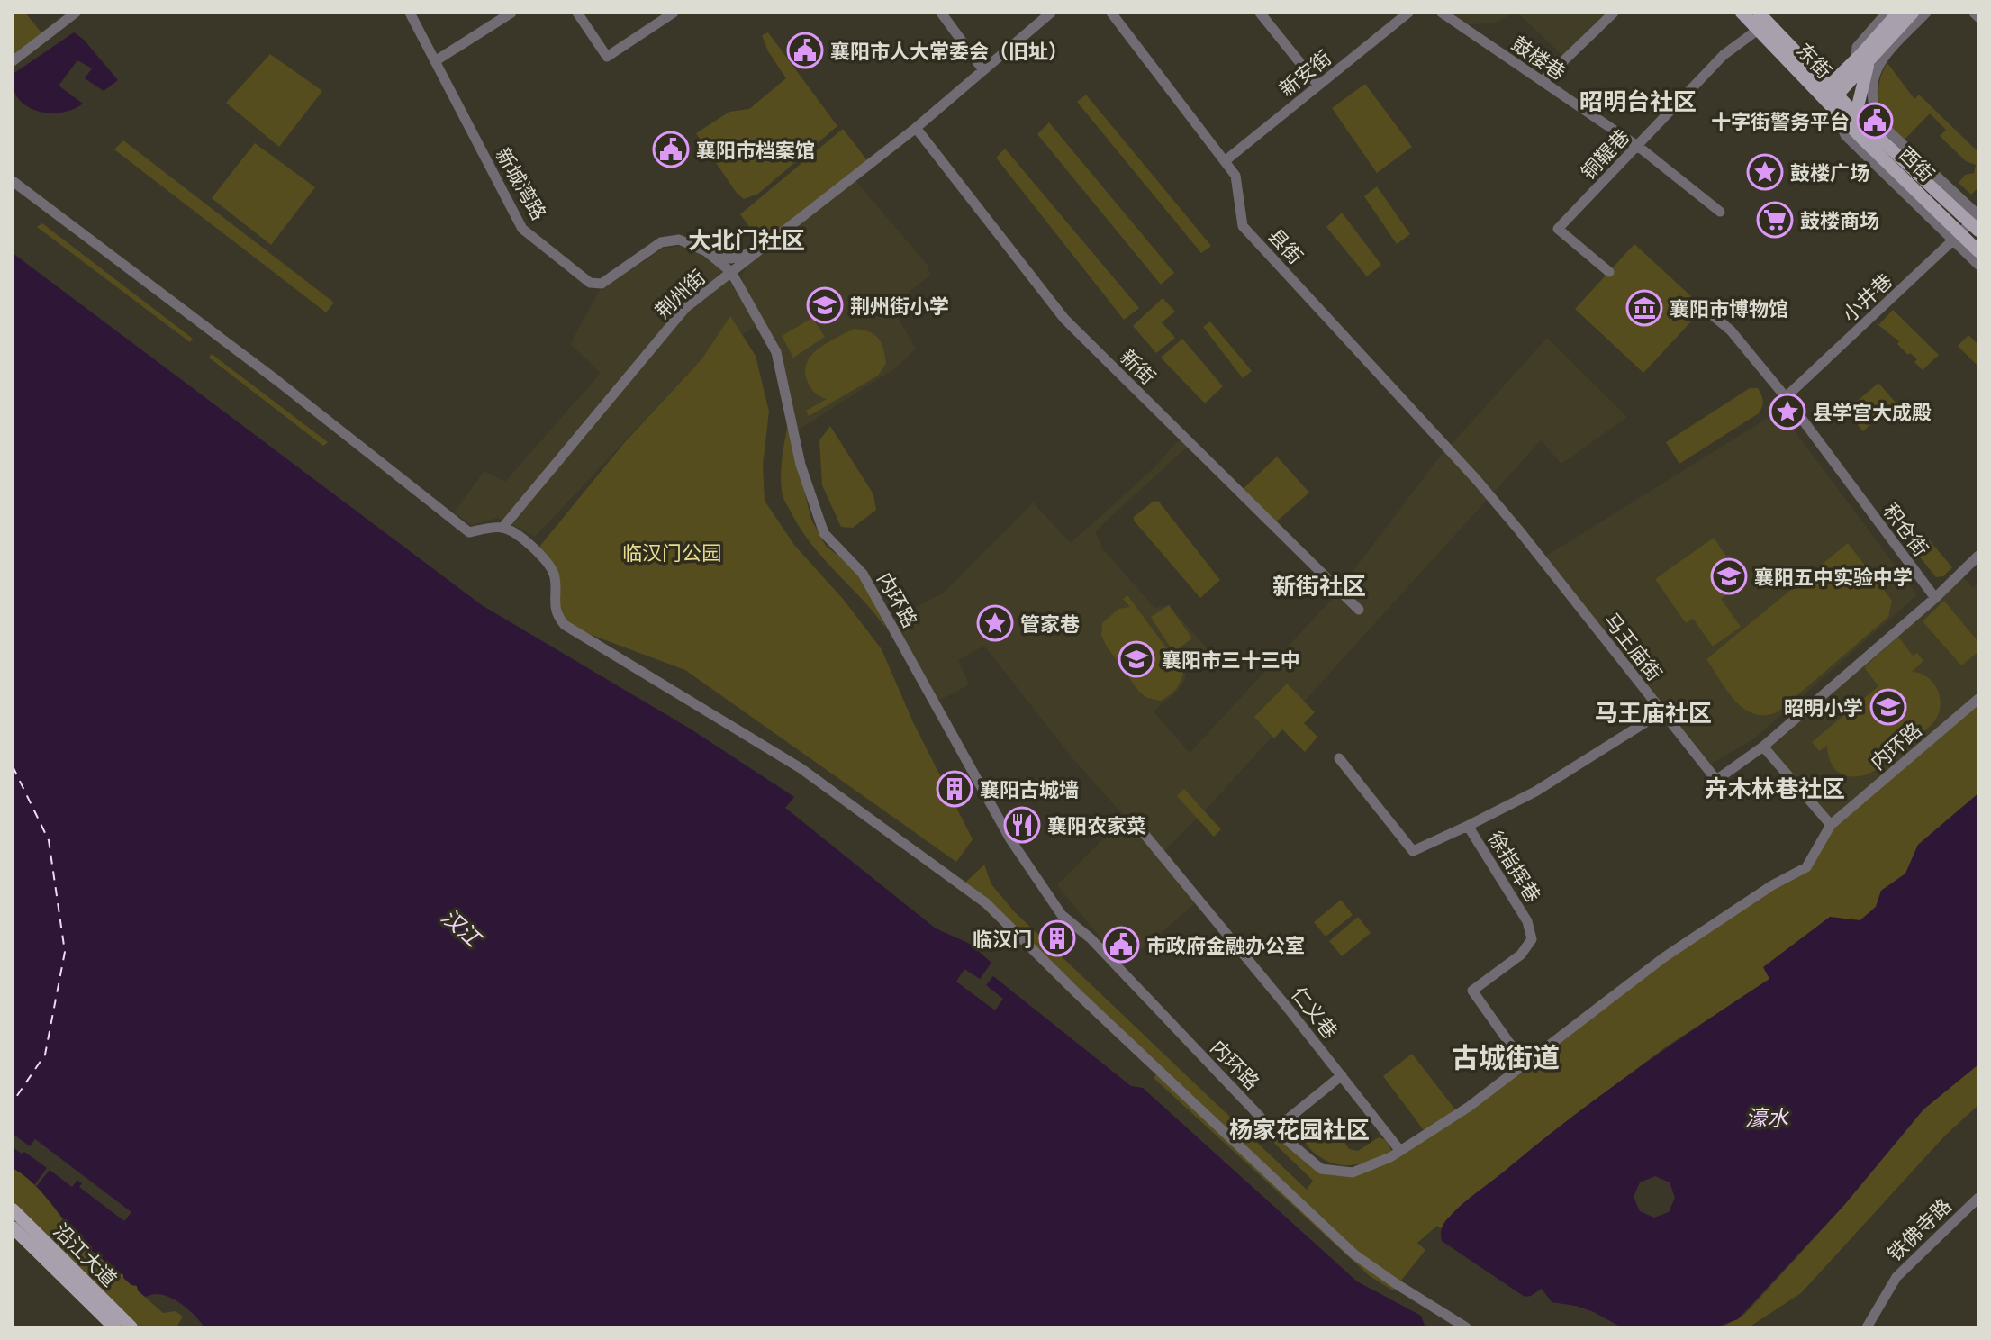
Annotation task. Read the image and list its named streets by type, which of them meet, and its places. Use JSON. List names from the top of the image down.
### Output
{
  "streets": {
    "main road": ["东街", "西街", "沿江大道"],
    "street": [
      "鼓楼巷",
      "新安街",
      "铜鞮巷",
      "新城湾路",
      "县街",
      "荆州街",
      "小井巷",
      "新街",
      "积仓街",
      "内环路",
      "马王庙街",
      "徐指挥巷",
      "仁义巷",
      "铁佛寺路"
    ]
  },
  "crossings": [
    ["鼓楼巷", "铜鞮巷"],
    ["东街", "铜鞮巷"],
    ["东街", "西街"],
    ["新安街", "县街"],
    ["西街", "小井巷"],
    ["新城湾路", "荆州街"],
    ["新城湾路", "内环路"],
    ["县街", "马王庙街"],
    ["荆州街", "新街"],
    ["荆州街", "内环路"],
    ["小井巷", "积仓街"],
    ["内环路", "徐指挥巷"],
    ["内环路", "仁义巷"],
    ["马王庙街", "徐指挥巷"]
  ],
  "districts": [
    "昭明台社区",
    "大北门社区",
    "新街社区",
    "马王庙社区",
    "卉木林巷社区",
    "古城街道",
    "杨家花园社区"
  ],
  "water": ["汉江", "濠水"],
  "parks": ["临汉门公园"],
  "places": {
    "public building": [
      "襄阳市人大常委会（旧址）",
      "十字街警务平台",
      "襄阳市档案馆",
      "市政府金融办公室"
    ],
    "place": ["鼓楼广场", "县学宫大成殿", "管家巷"],
    "supermarket": ["鼓楼商场"],
    "school or university": [
      "荆州街小学",
      "襄阳五中实验中学",
      "襄阳市三十三中",
      "昭明小学"
    ],
    "museum": ["襄阳市博物馆"],
    "building": ["襄阳古城墙", "临汉门"],
    "restaurant": ["襄阳农家菜"]
  }
}
